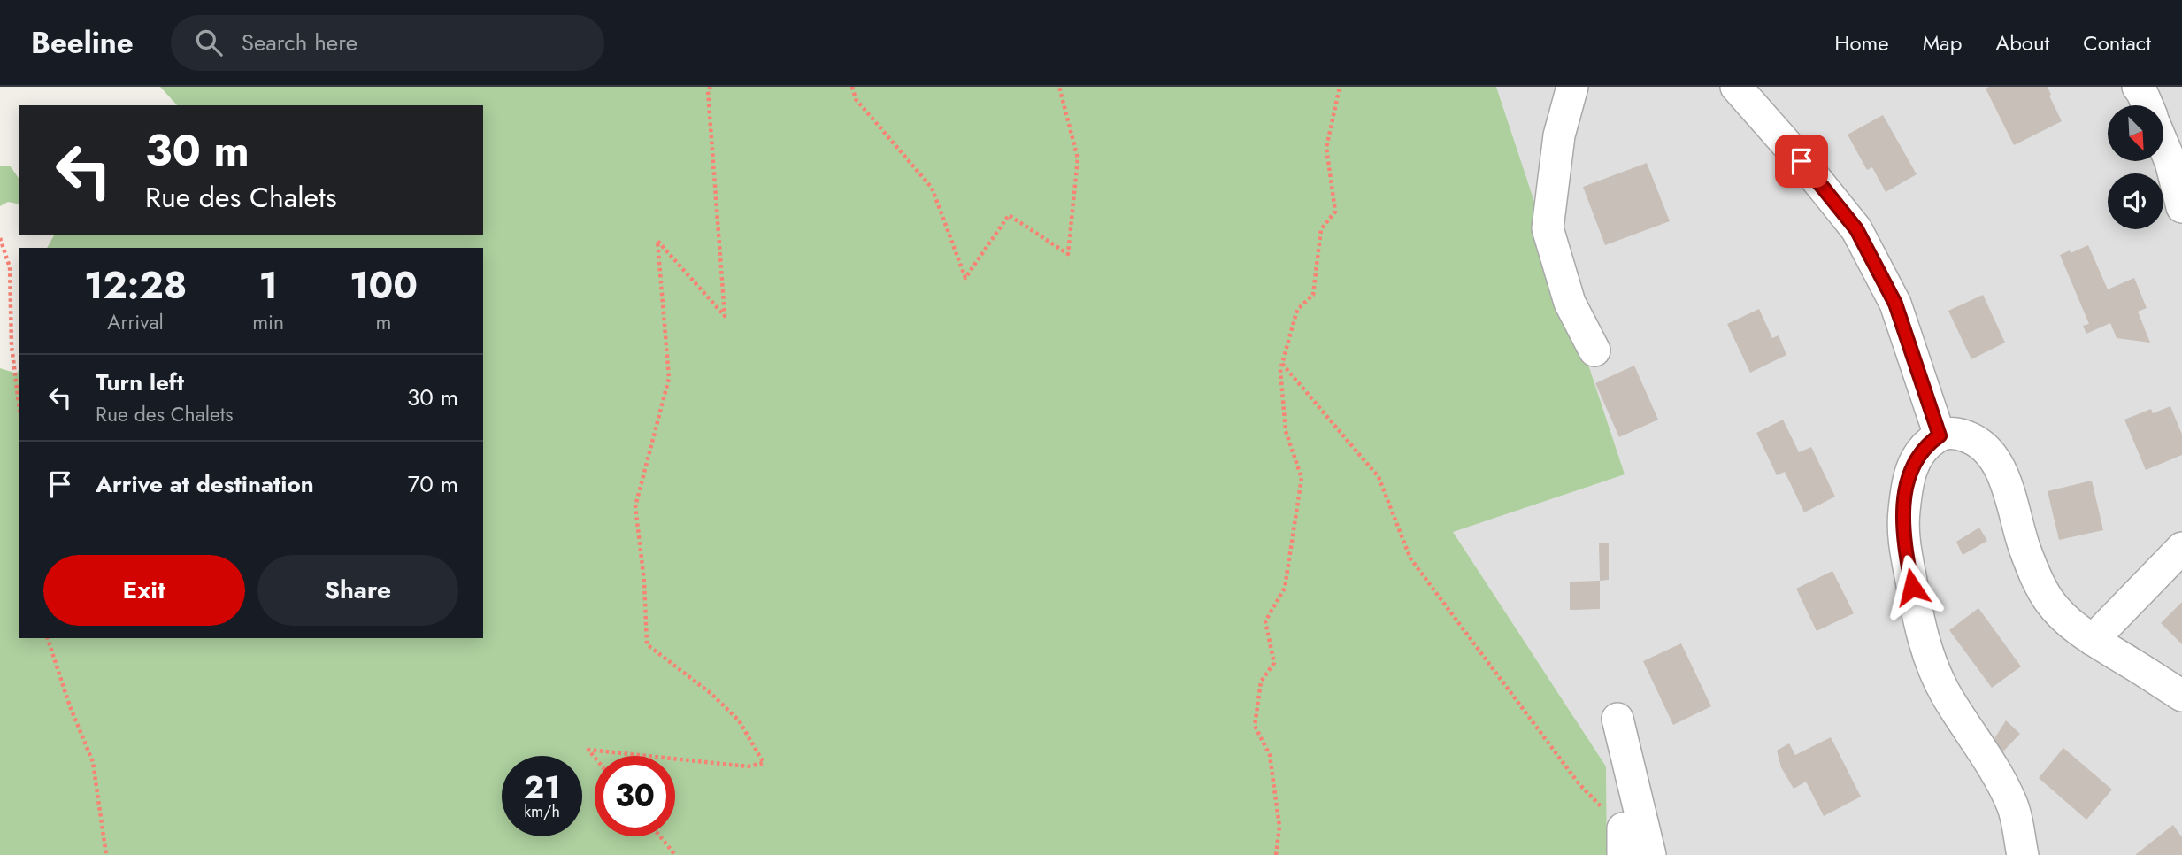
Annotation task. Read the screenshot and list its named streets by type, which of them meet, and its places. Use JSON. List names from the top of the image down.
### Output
{
  "north": "bottom right",
  "page": {
    "header": "Beeline",
    "search": "Search here",
    "nav": [
      "Home",
      "Map",
      "About",
      "Contact"
    ],
    "turn": ["30 m", "Rue des Chalets"],
    "eta": [
      "12:28",
      "Arrival",
      "1",
      "min",
      "100",
      "m"
    ],
    "list": [
      {
        "name": "Turn left",
        "note": "Rue des Chalets",
        "value": "30 m"
      },
      {
        "name": "Arrive at destination",
        "value": "70 m"
      }
    ],
    "buttons": ["Exit", "Share"],
    "speed": "21 km/h",
    "limit": "30"
  }
}
